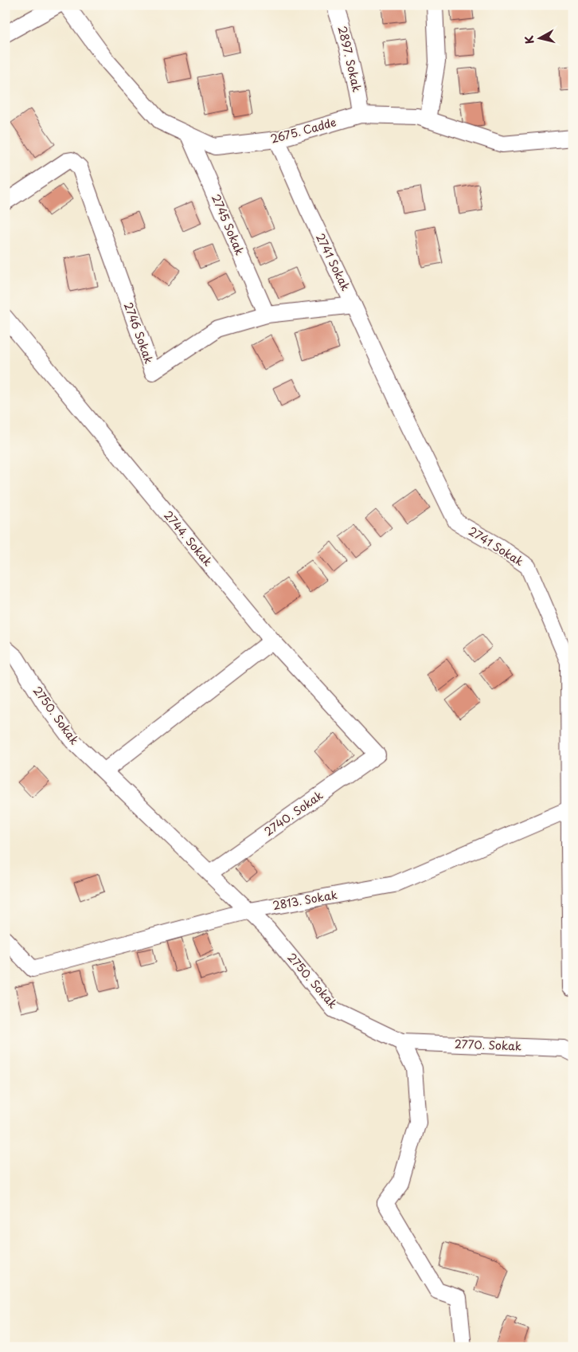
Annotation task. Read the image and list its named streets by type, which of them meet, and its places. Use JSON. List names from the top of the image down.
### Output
{
  "streets": {
    "street": [
      "2897. Sokak",
      "2675. Cadde",
      "2745 Sokak",
      "2741 Sokak",
      "2746 Sokak",
      "2744. Sokak",
      "2750. Sokak",
      "2740. Sokak",
      "2813. Sokak",
      "2770. Sokak"
    ]
  },
  "crossings": [
    ["2897. Sokak", "2675. Cadde"],
    ["2675. Cadde", "2745 Sokak"],
    ["2675. Cadde", "2741 Sokak"],
    ["2745 Sokak", "2746 Sokak"],
    ["2741 Sokak", "2746 Sokak"],
    ["2741 Sokak", "2813. Sokak"],
    ["2744. Sokak", "2740. Sokak"],
    ["2750. Sokak", "2740. Sokak"],
    ["2750. Sokak", "2813. Sokak"],
    ["2750. Sokak", "2770. Sokak"]
  ],
  "north": "left"
}
